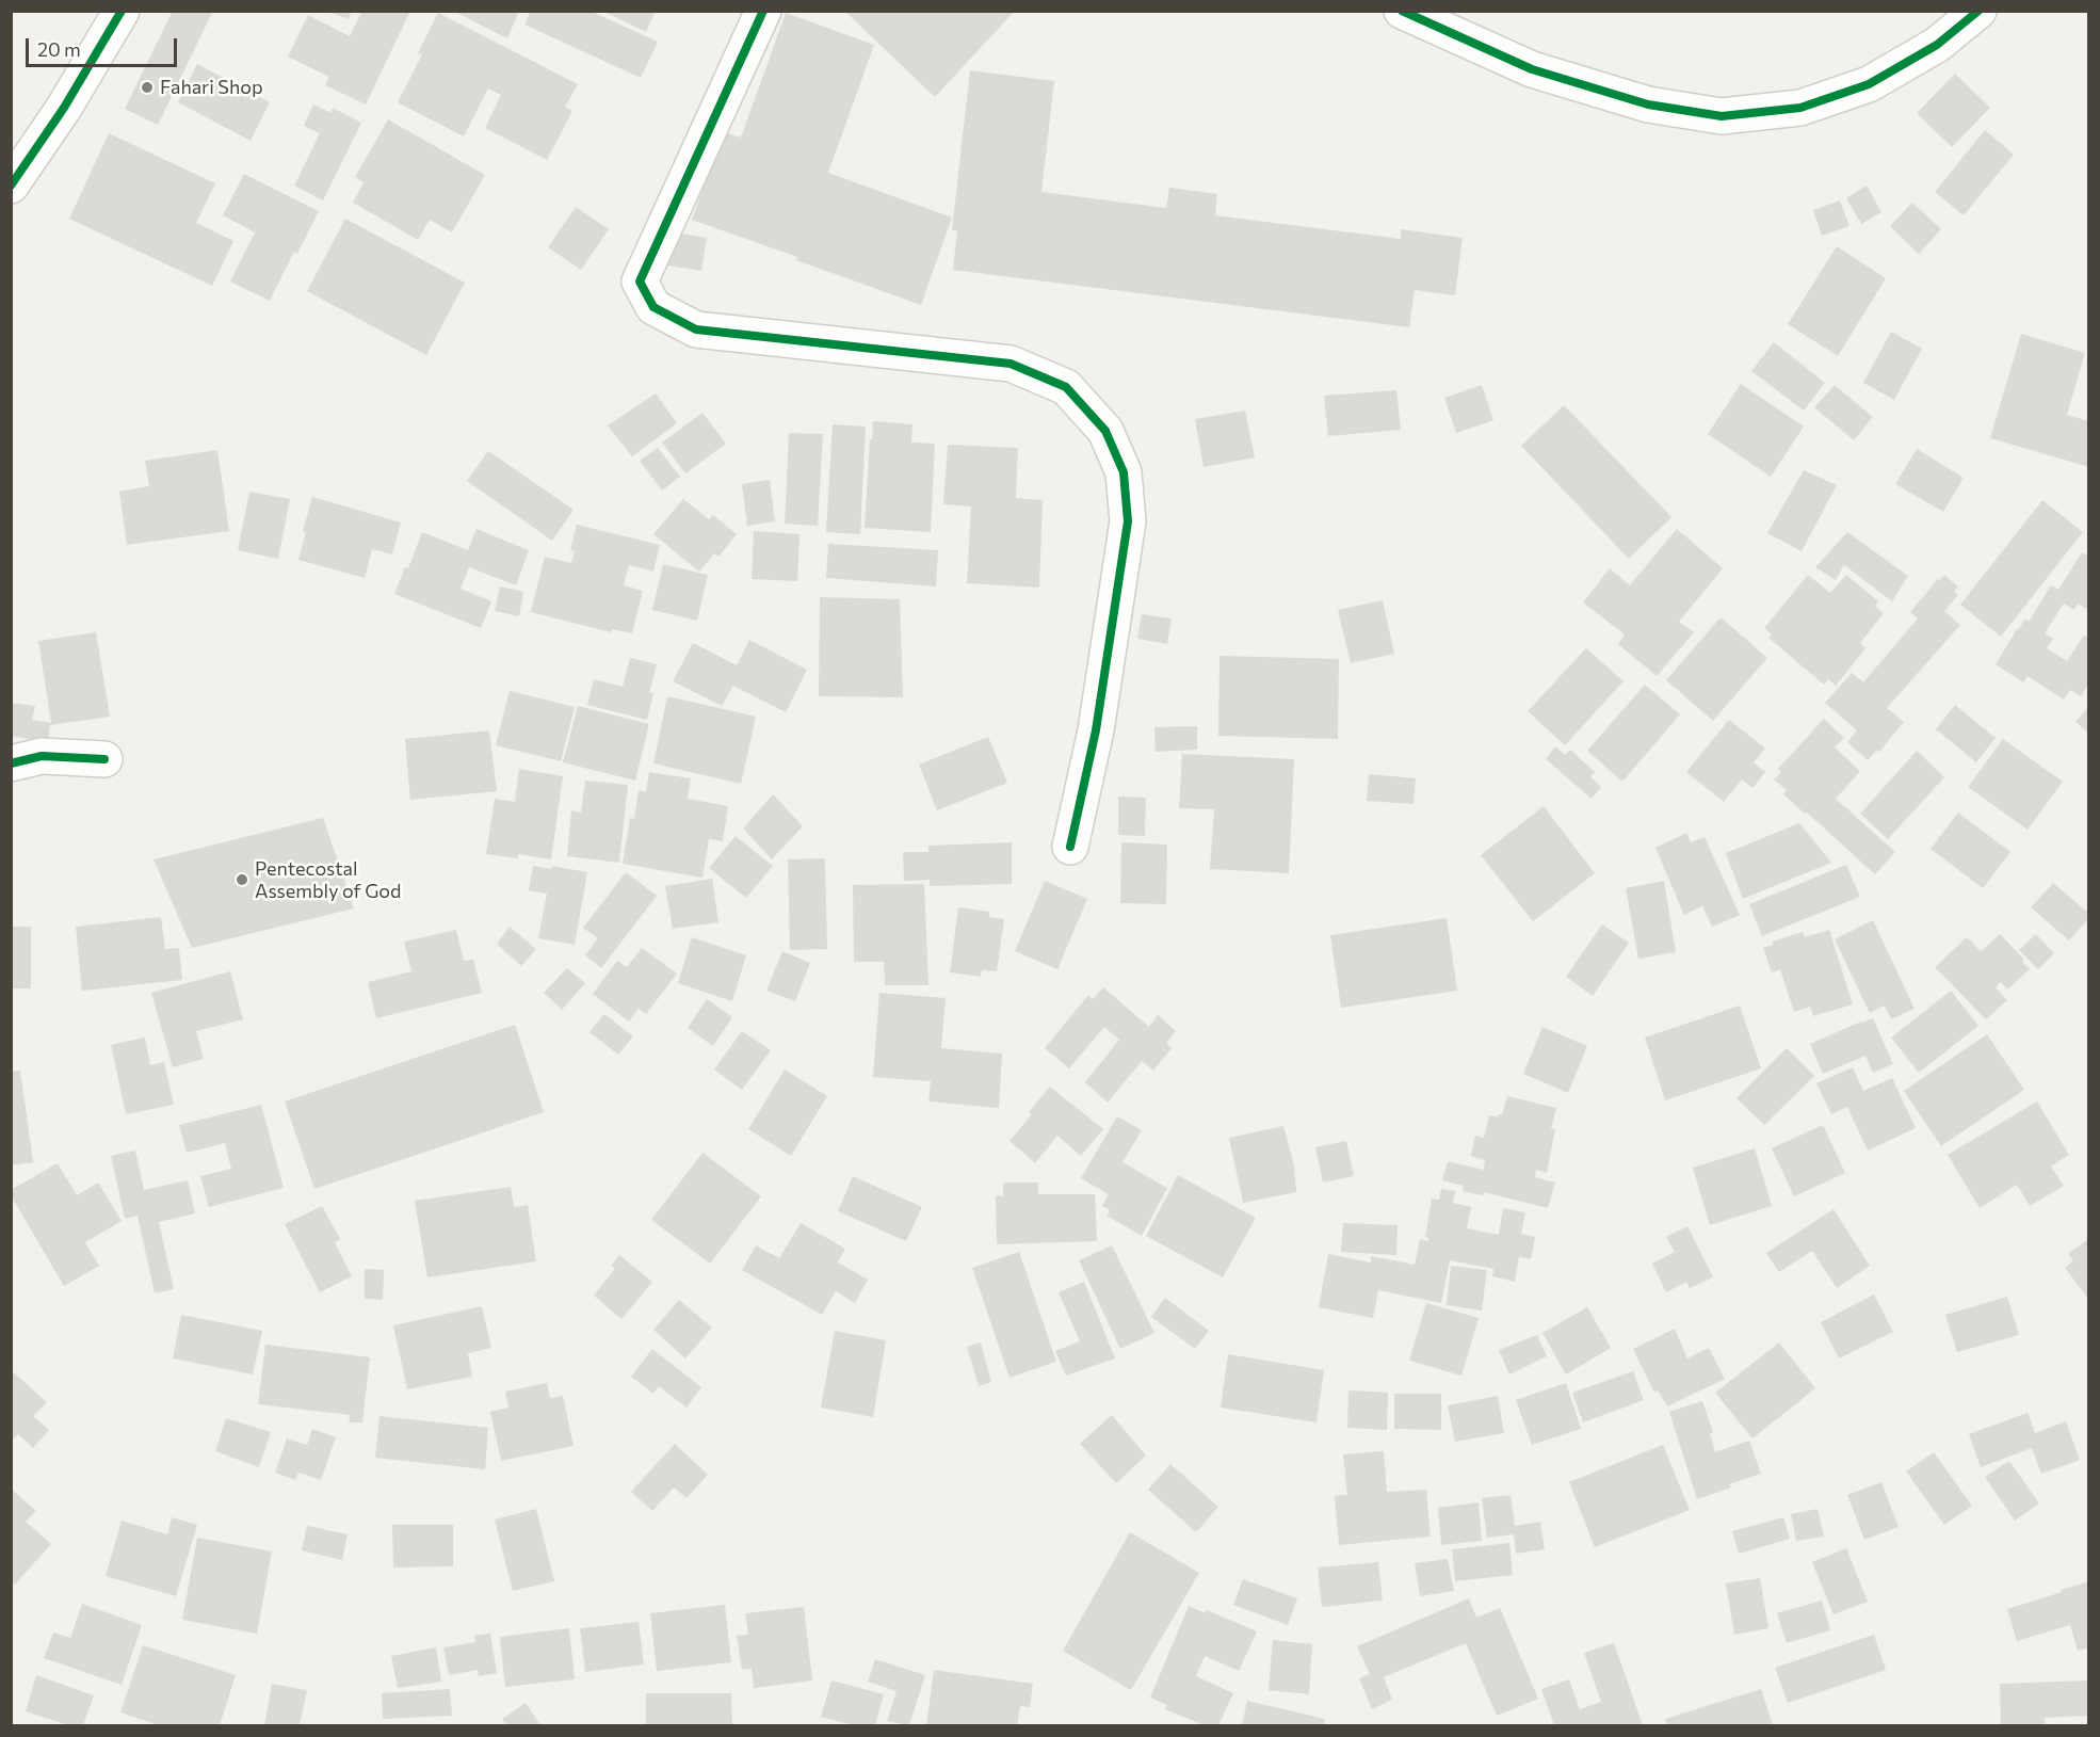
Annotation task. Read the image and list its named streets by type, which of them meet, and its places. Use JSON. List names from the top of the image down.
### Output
{
  "places": ["Fahari Shop", "Pentecostal Assembly of God"],
  "scale_bar": "20 m"
}
